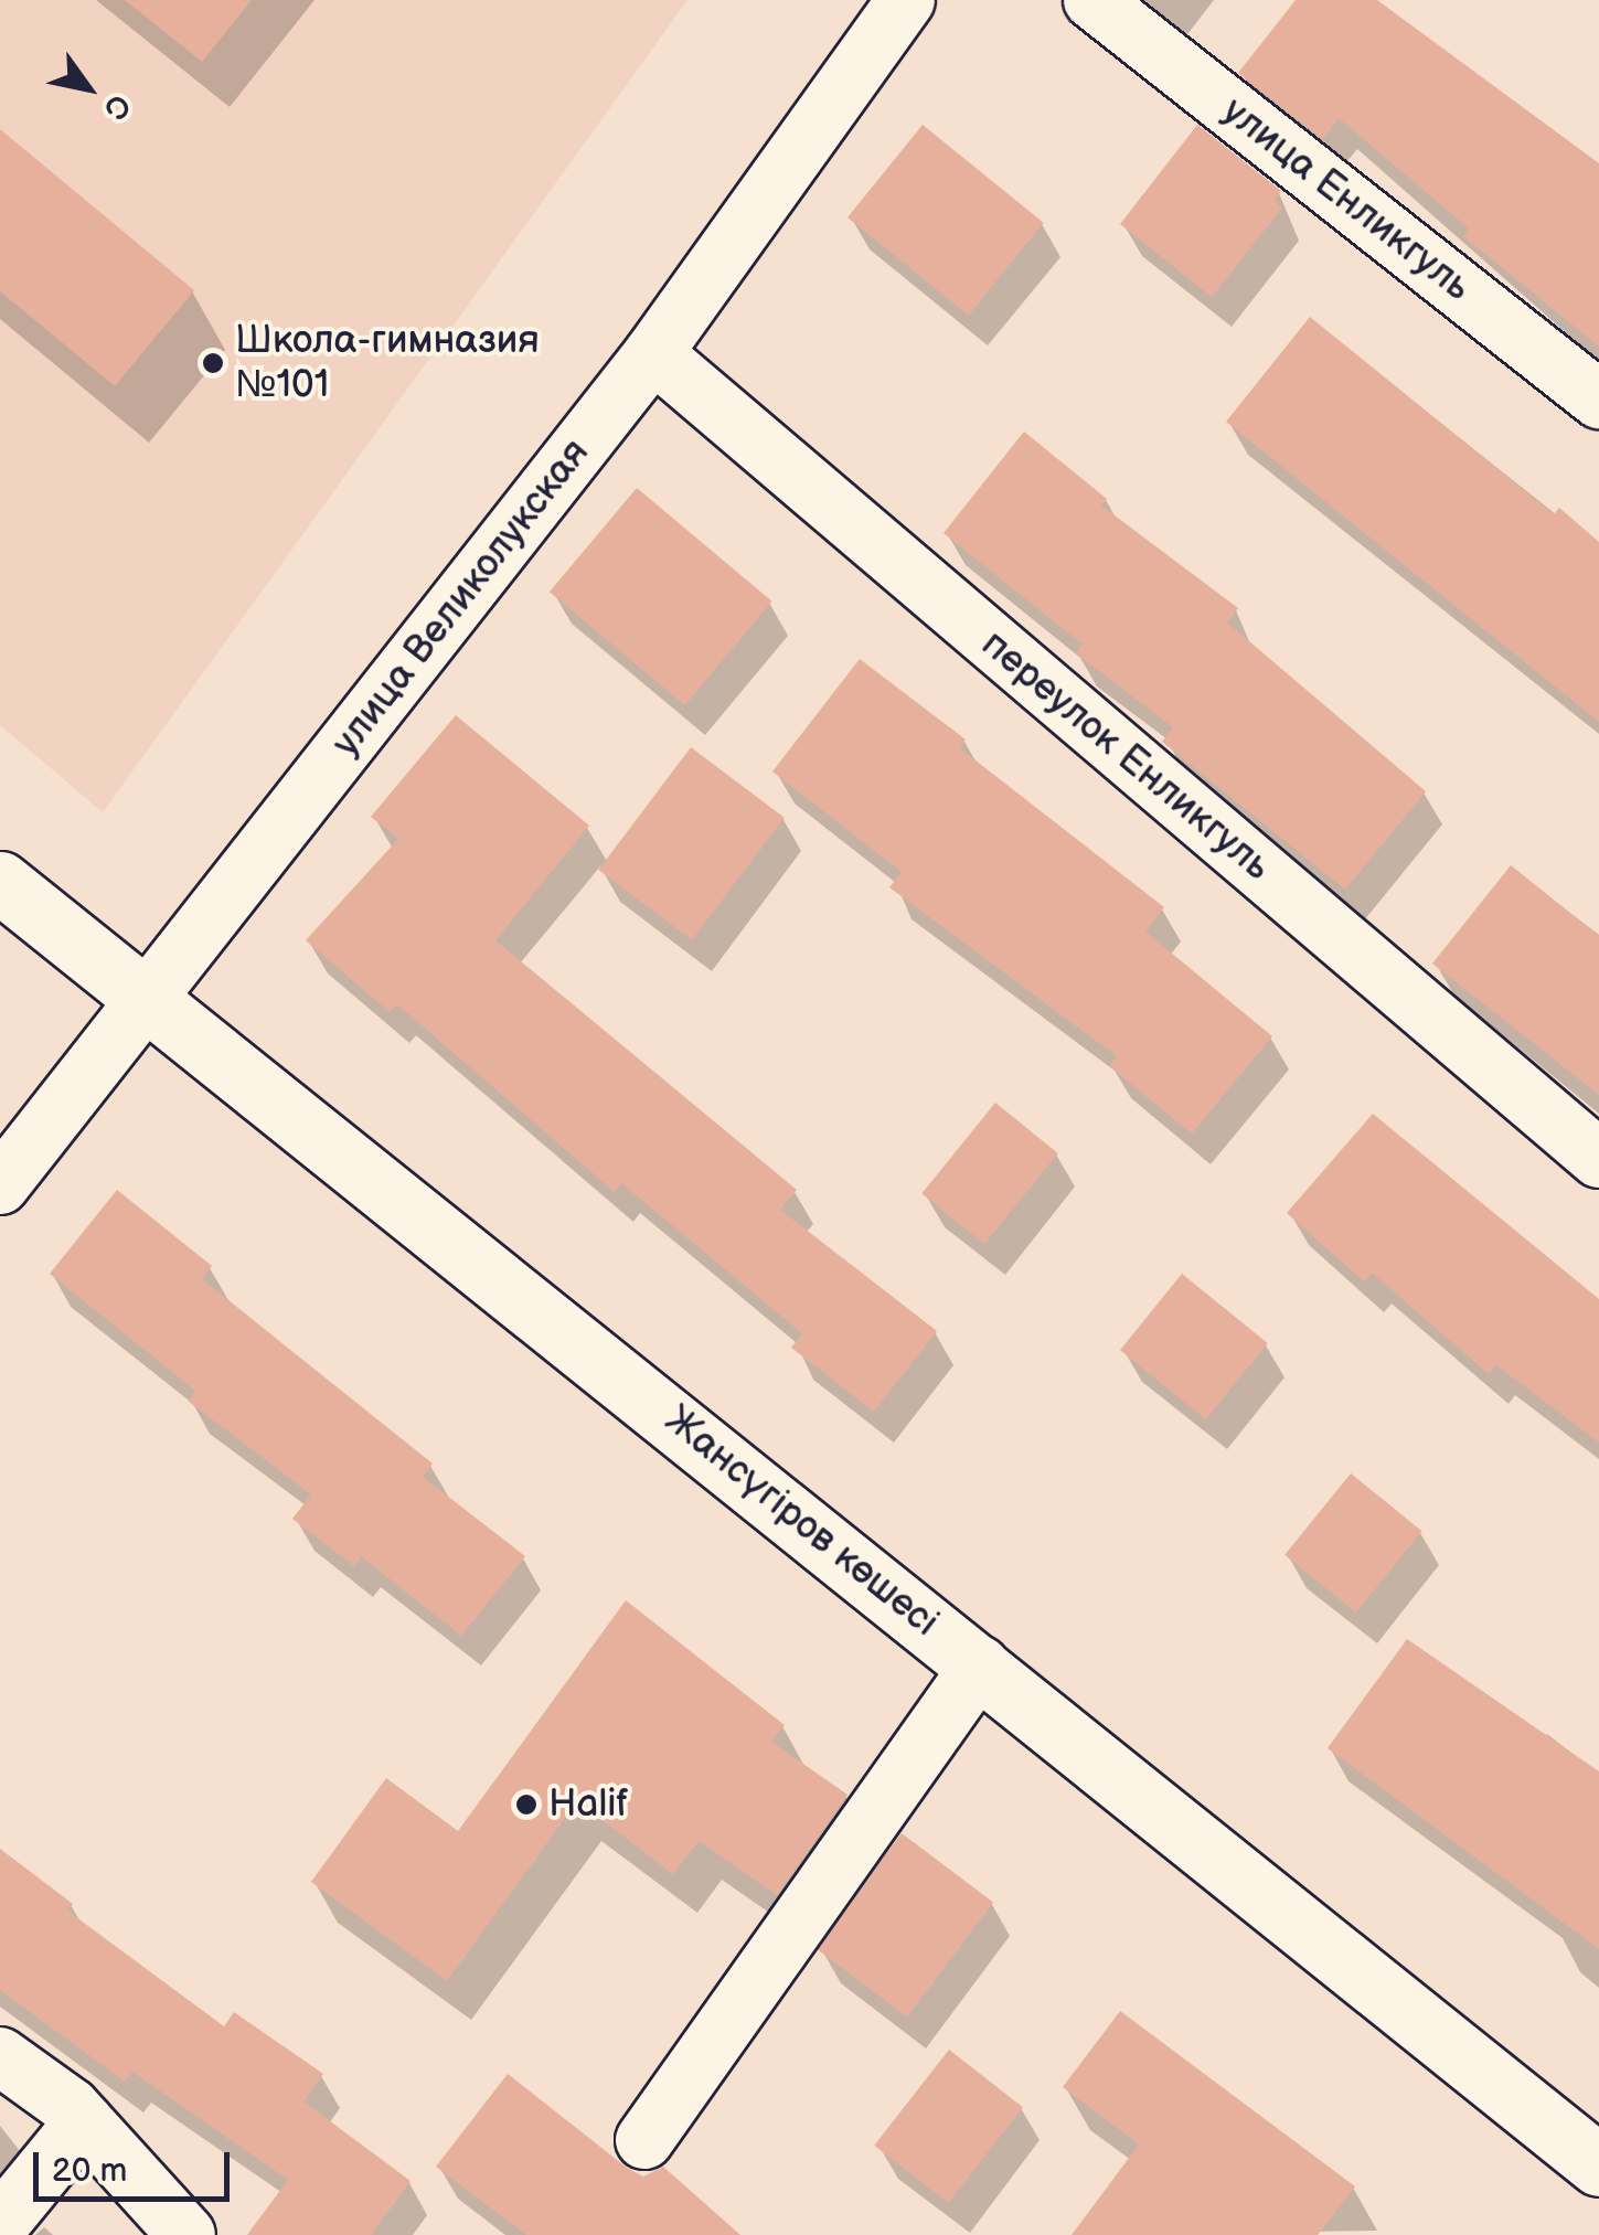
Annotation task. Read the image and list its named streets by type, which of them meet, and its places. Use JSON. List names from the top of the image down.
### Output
{
  "streets": {
    "main road": ["Жансүгіров көшесі"],
    "street": ["улица Енликгуль", "улица Великолукская", "переулок Енликгуль"]
  },
  "crossings": [
    ["улица Великолукская", "переулок Енликгуль"],
    ["улица Великолукская", "Жансүгіров көшесі"]
  ],
  "places": ["Школа-гимназия №101", "Halif"],
  "scale_bar": "20 m",
  "north": "bottom right"
}
